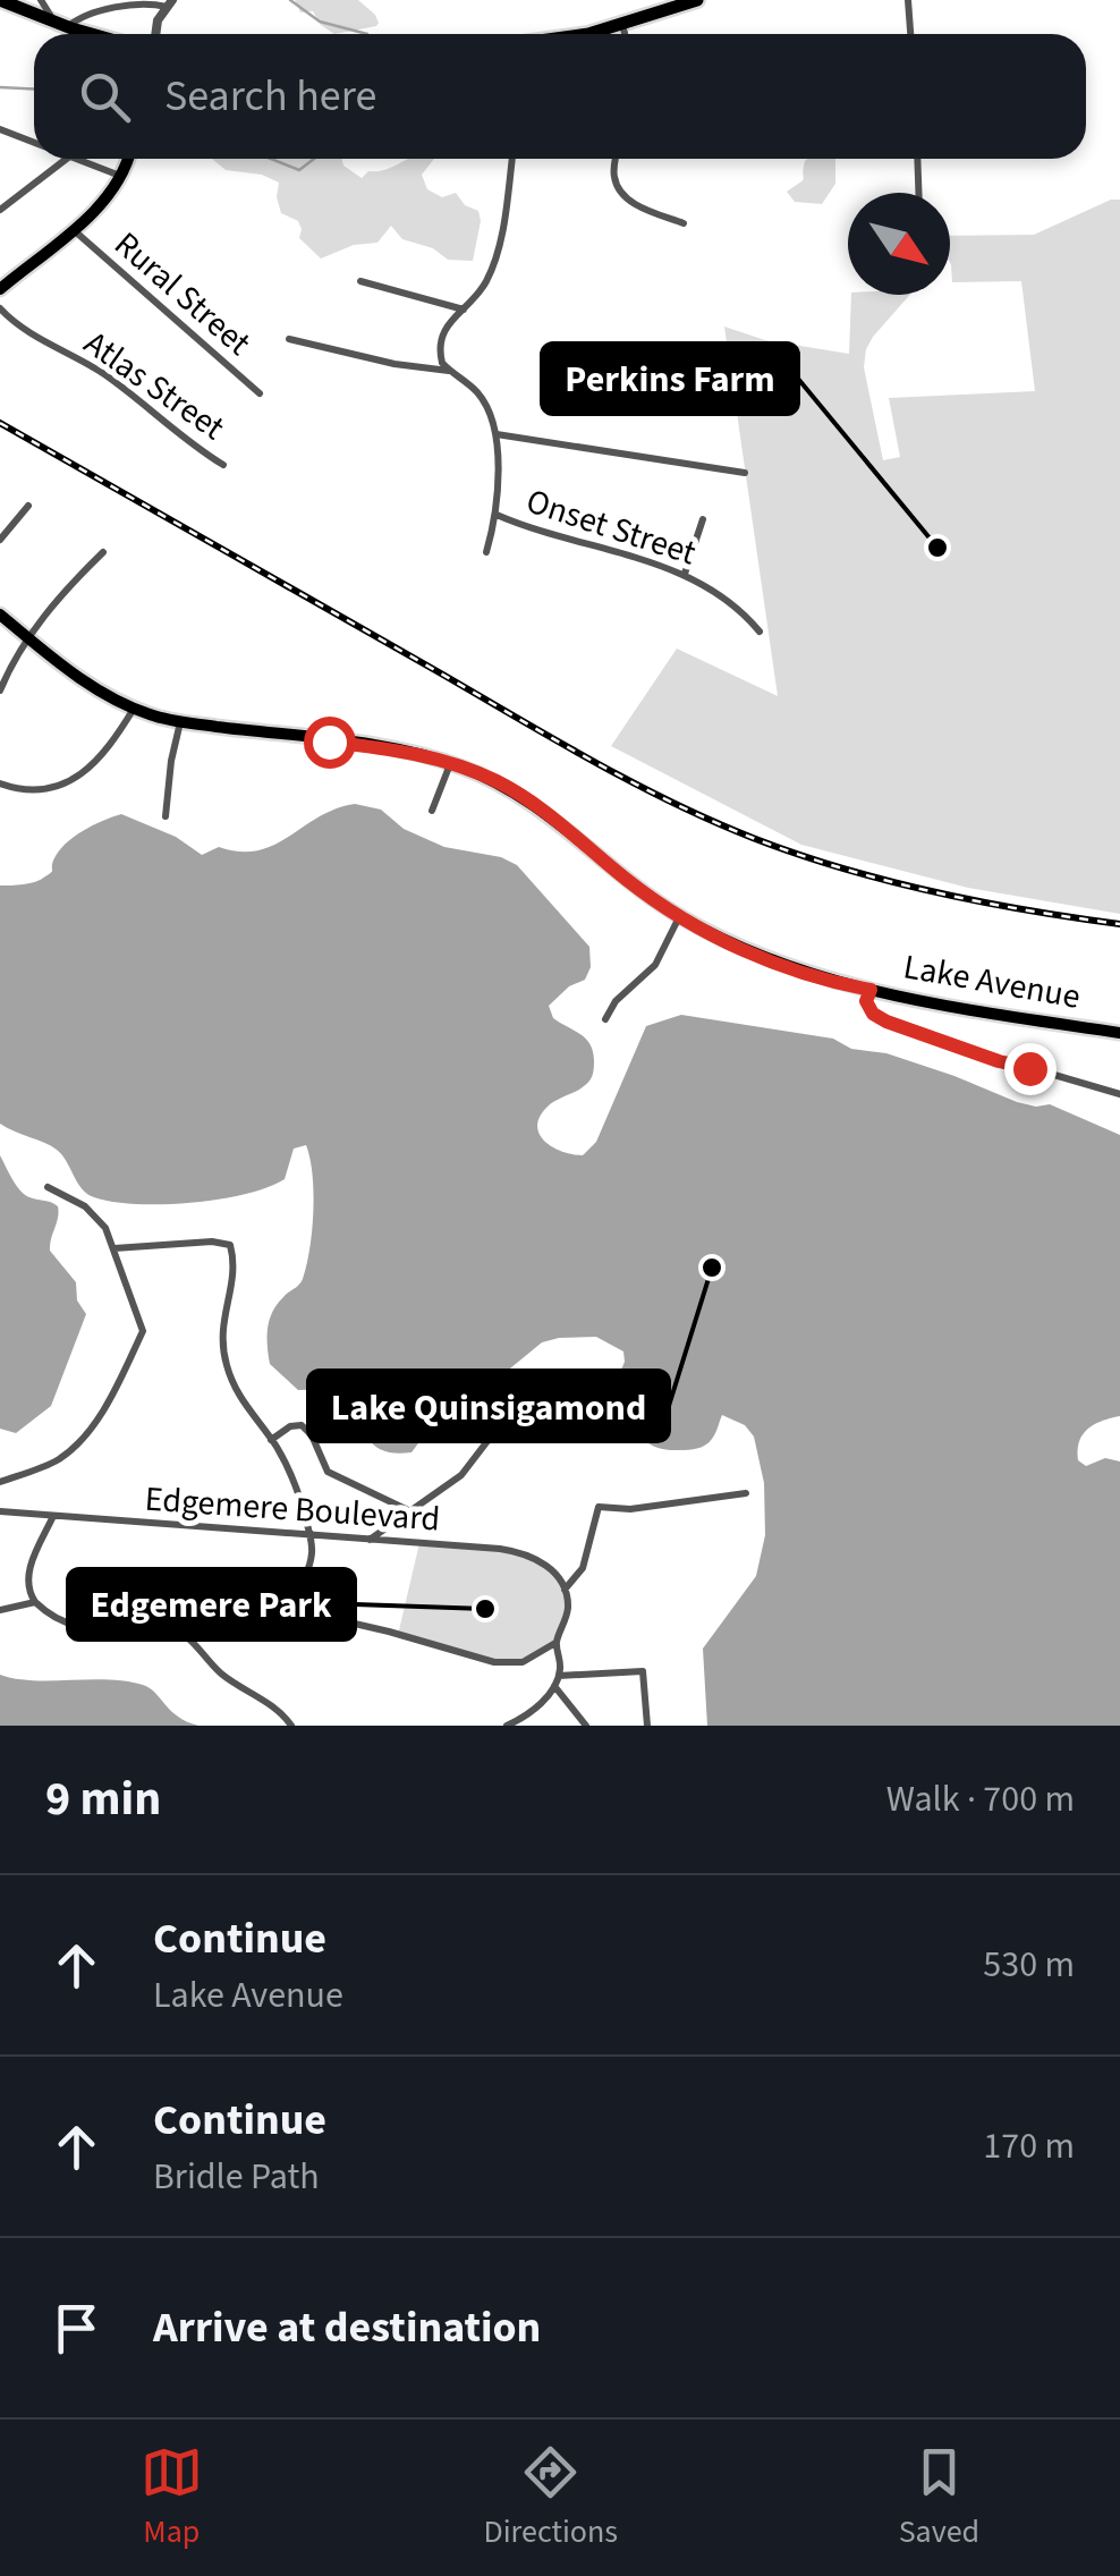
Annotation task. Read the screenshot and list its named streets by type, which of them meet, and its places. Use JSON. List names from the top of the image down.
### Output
{
  "streets": {
    "main road": ["Lake Avenue"],
    "street": [
      "Rural Street",
      "Atlas Street",
      "Onset Street",
      "Edgemere Boulevard"
    ]
  },
  "places": ["Perkins Farm", "Lake Quinsigamond", "Edgemere Park"],
  "north": "bottom right",
  "page": {
    "search": "Search here",
    "heading": ["9 min", "Walk · 700 m"],
    "list": [
      ["Continue", "Lake Avenue", "530 m"],
      ["Continue", "Bridle Path", "170 m"],
      "Arrive at destination"
    ],
    "nav": ["Map", "Directions", "Saved"]
  }
}
